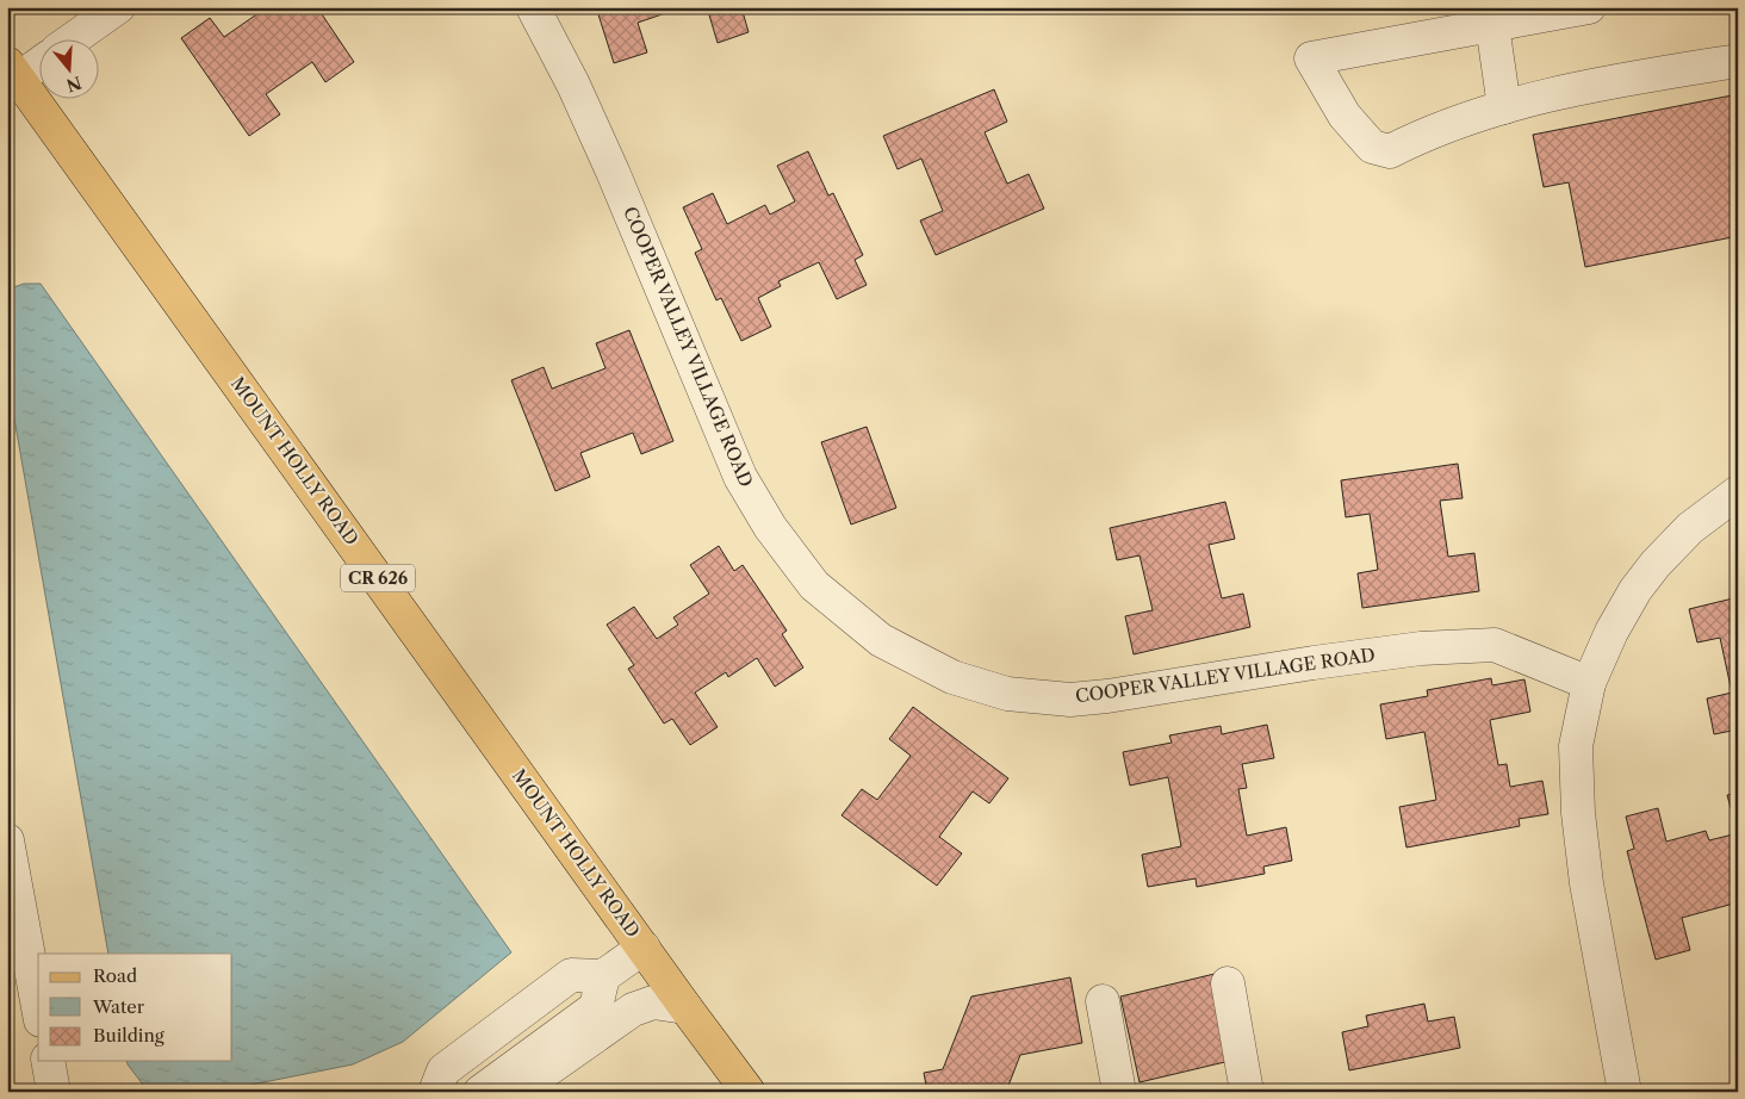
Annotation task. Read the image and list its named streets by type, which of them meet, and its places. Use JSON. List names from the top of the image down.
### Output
{
  "streets": {
    "main road": ["MOUNT HOLLY ROAD", "CR 626"],
    "street": ["COOPER VALLEY VILLAGE ROAD"]
  },
  "legend": ["Road", "Water", "Building"],
  "north": "bottom"
}
